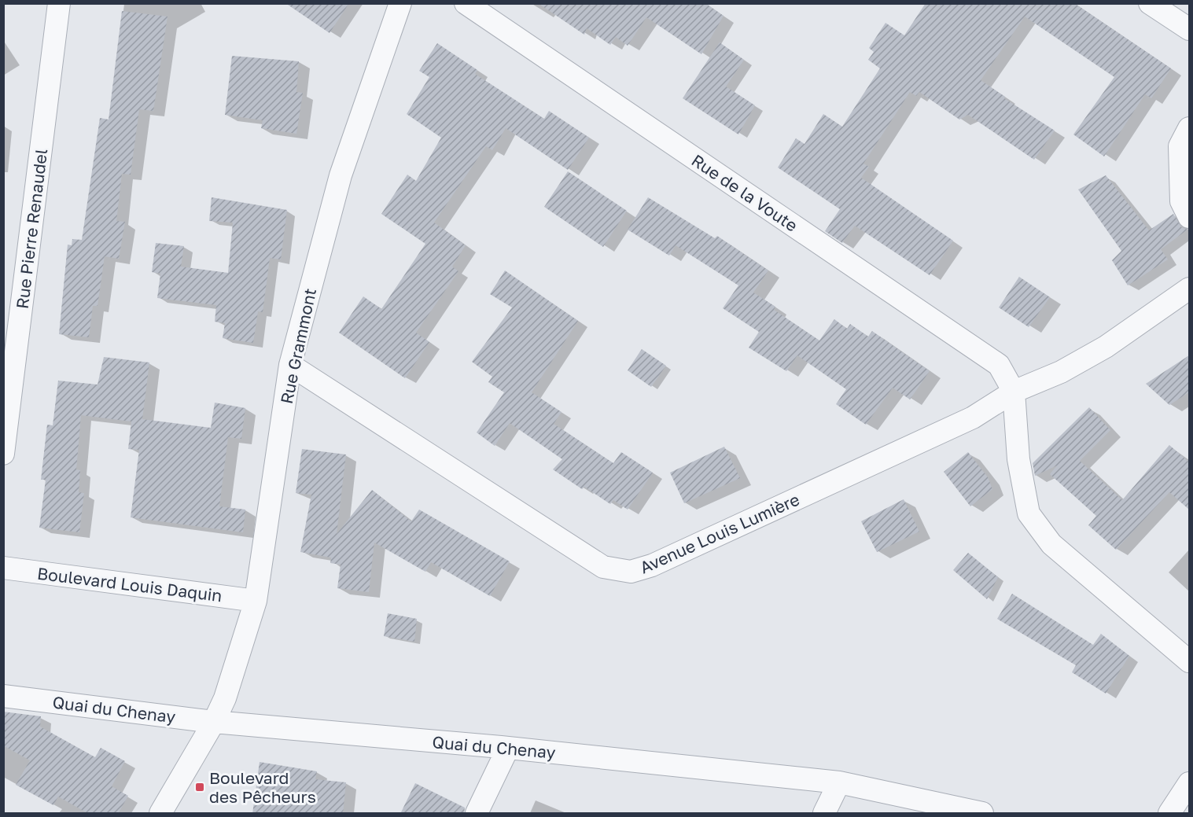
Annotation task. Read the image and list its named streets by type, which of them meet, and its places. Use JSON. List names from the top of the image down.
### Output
{
  "streets": {
    "street": [
      "Rue de la Voute",
      "Rue Pierre Renaudel",
      "Rue Grammont",
      "Avenue Louis Lumière",
      "Boulevard Louis Daquin",
      "Quai du Chenay"
    ]
  },
  "crossings": [
    ["Rue de la Voute", "Avenue Louis Lumière"],
    ["Rue Grammont", "Avenue Louis Lumière"],
    ["Rue Grammont", "Boulevard Louis Daquin"],
    ["Rue Grammont", "Quai du Chenay"]
  ],
  "places": {
    "transit": ["Boulevard des Pêcheurs"]
  }
}
